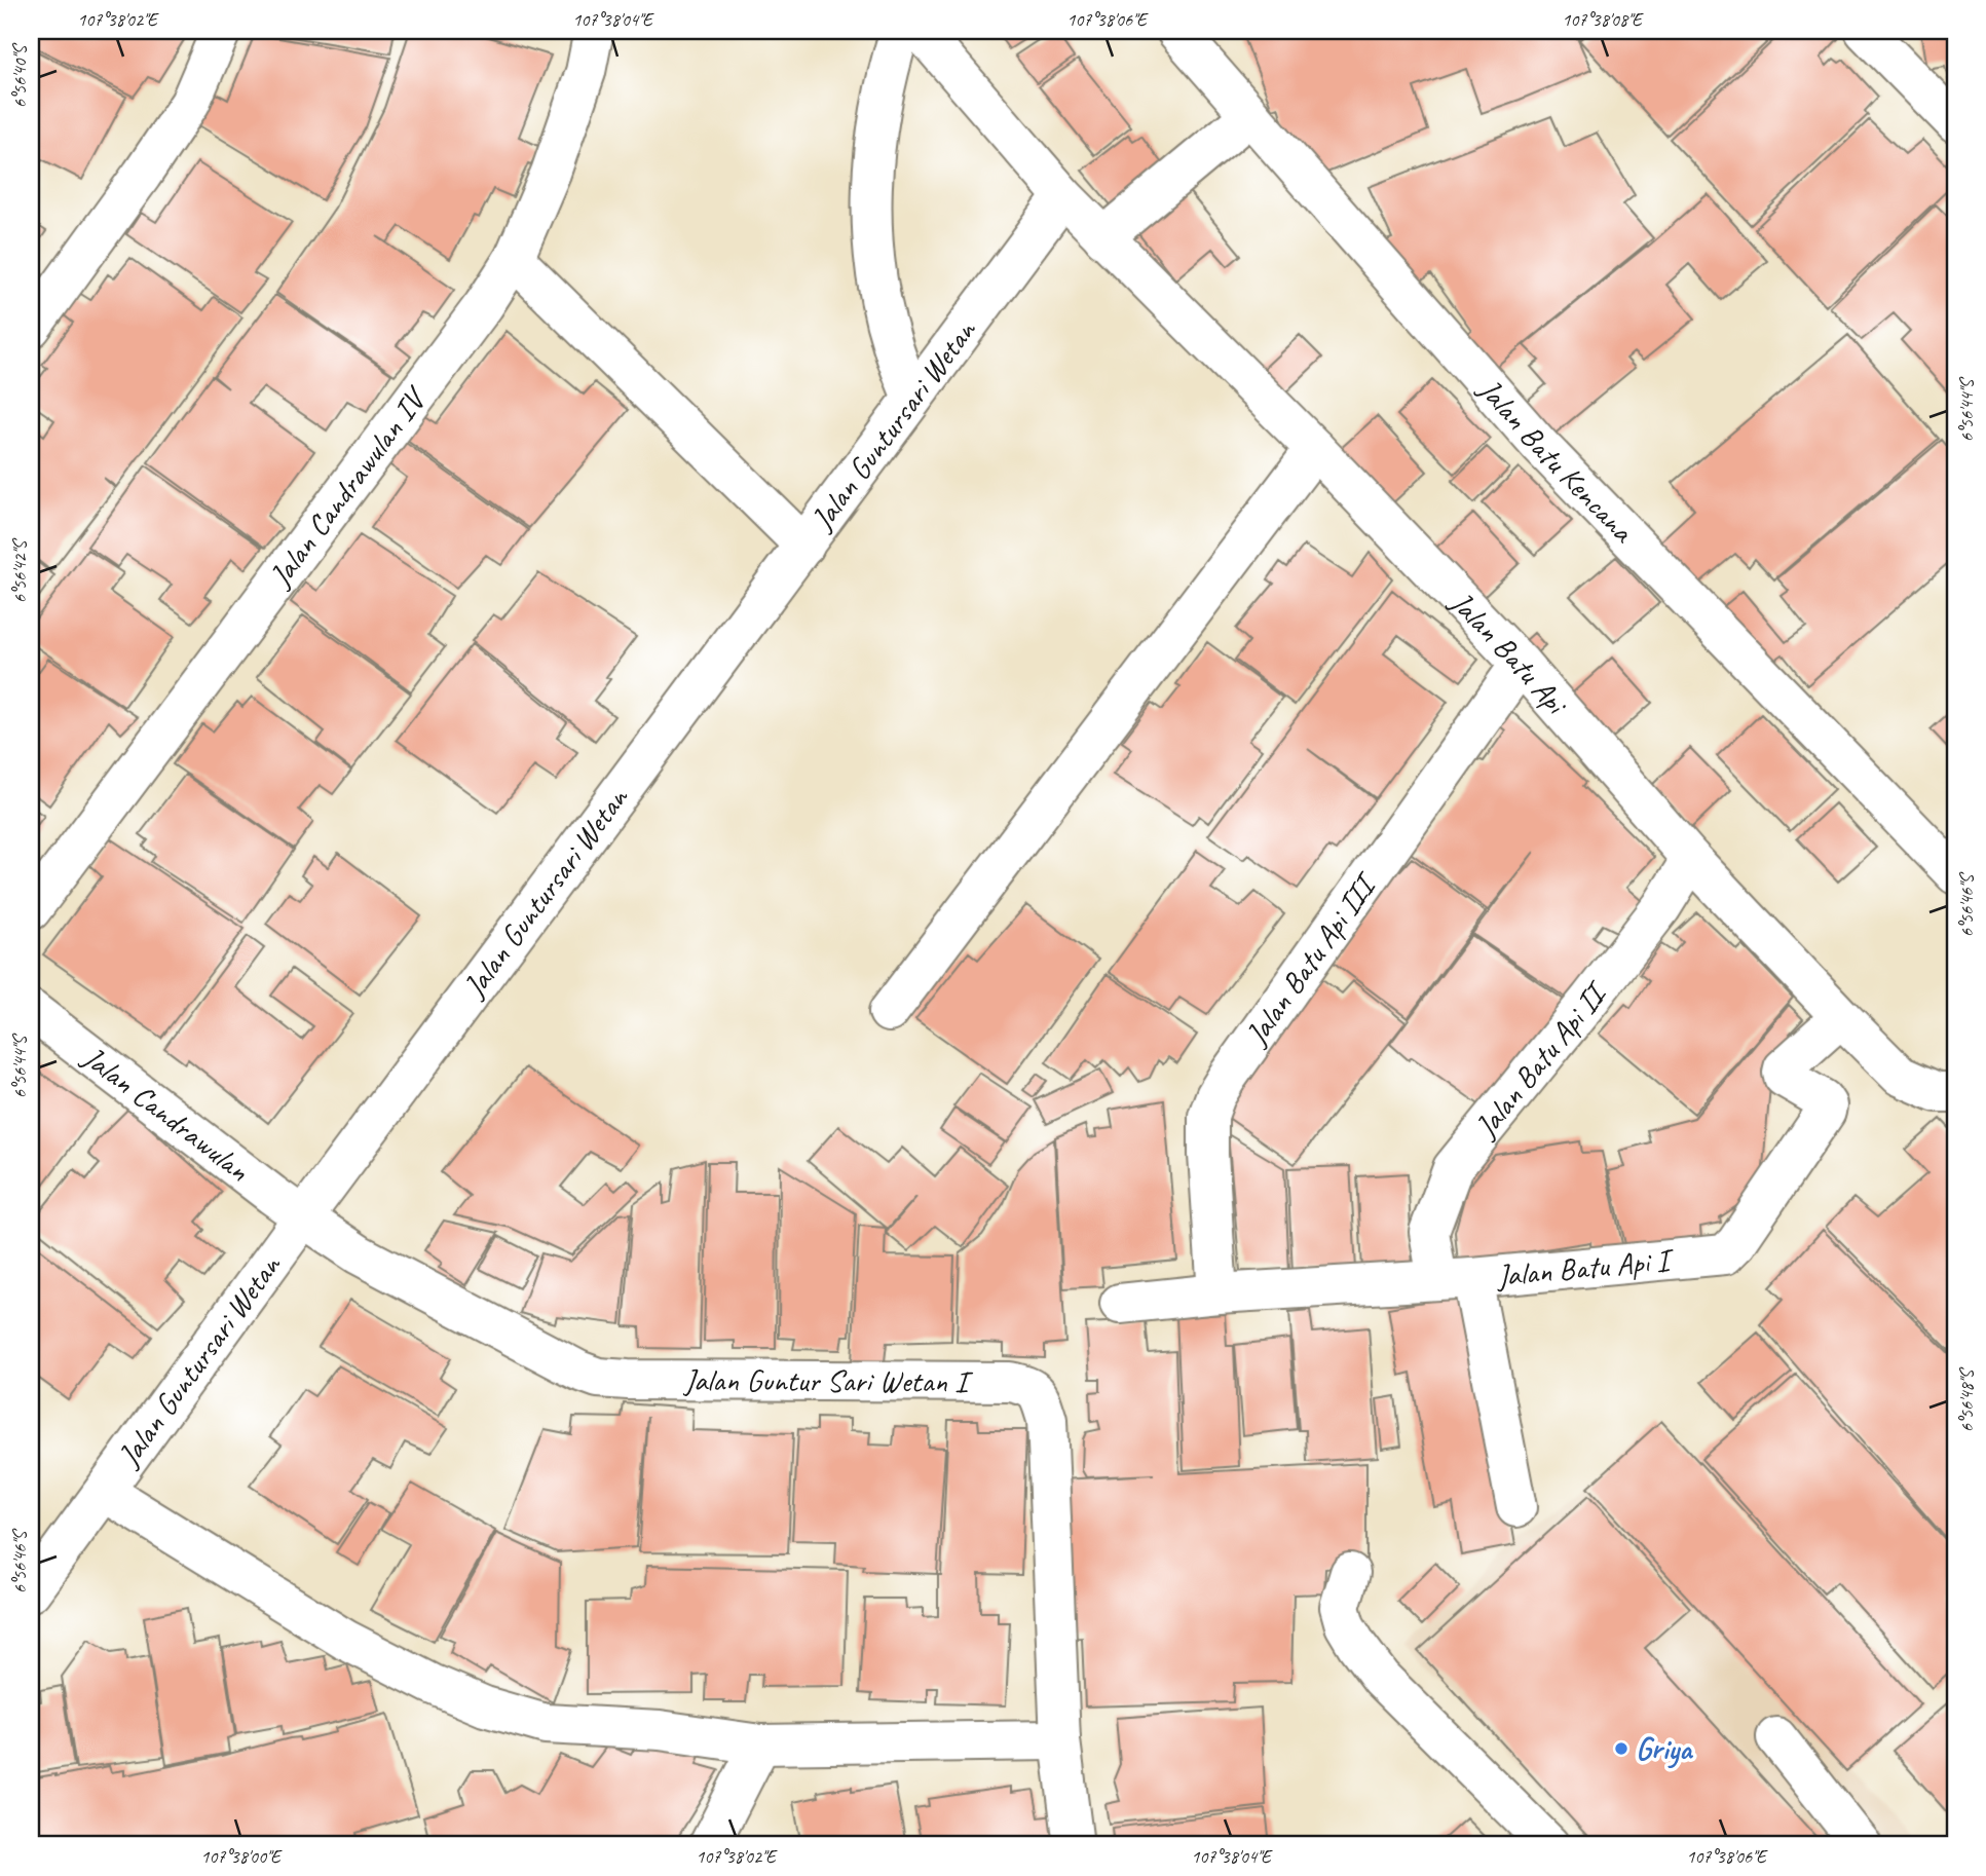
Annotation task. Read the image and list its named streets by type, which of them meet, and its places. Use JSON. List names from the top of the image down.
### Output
{
  "streets": {
    "street": [
      "Jalan Guntursari Wetan",
      "Jalan Batu Kencana",
      "Jalan Candrawulan IV",
      "Jalan Batu Api",
      "Jalan Batu Api III",
      "Jalan Batu Api II",
      "Jalan Candrawulan",
      "Jalan Batu Api I",
      "Jalan Guntur Sari Wetan I"
    ]
  },
  "crossings": [
    ["Jalan Guntursari Wetan", "Jalan Batu Api"],
    ["Jalan Guntursari Wetan", "Jalan Candrawulan"],
    ["Jalan Guntursari Wetan", "Jalan Guntur Sari Wetan I"],
    ["Jalan Batu Api", "Jalan Batu Api III"],
    ["Jalan Batu Api", "Jalan Batu Api II"],
    ["Jalan Batu Api", "Jalan Batu Api I"],
    ["Jalan Batu Api III", "Jalan Batu Api I"],
    ["Jalan Batu Api II", "Jalan Batu Api I"],
    ["Jalan Candrawulan", "Jalan Guntur Sari Wetan I"]
  ],
  "places": ["Griya"],
  "coordinates": [
    "107°38'02\"E",
    "107°38'04\"E",
    "107°38'06\"E",
    "107°38'08\"E",
    "6°56'40\"S",
    "6°56'44\"S",
    "6°56'42\"S",
    "6°56'46\"S",
    "6°56'48\"S",
    "107°38'00\"E"
  ]
}
